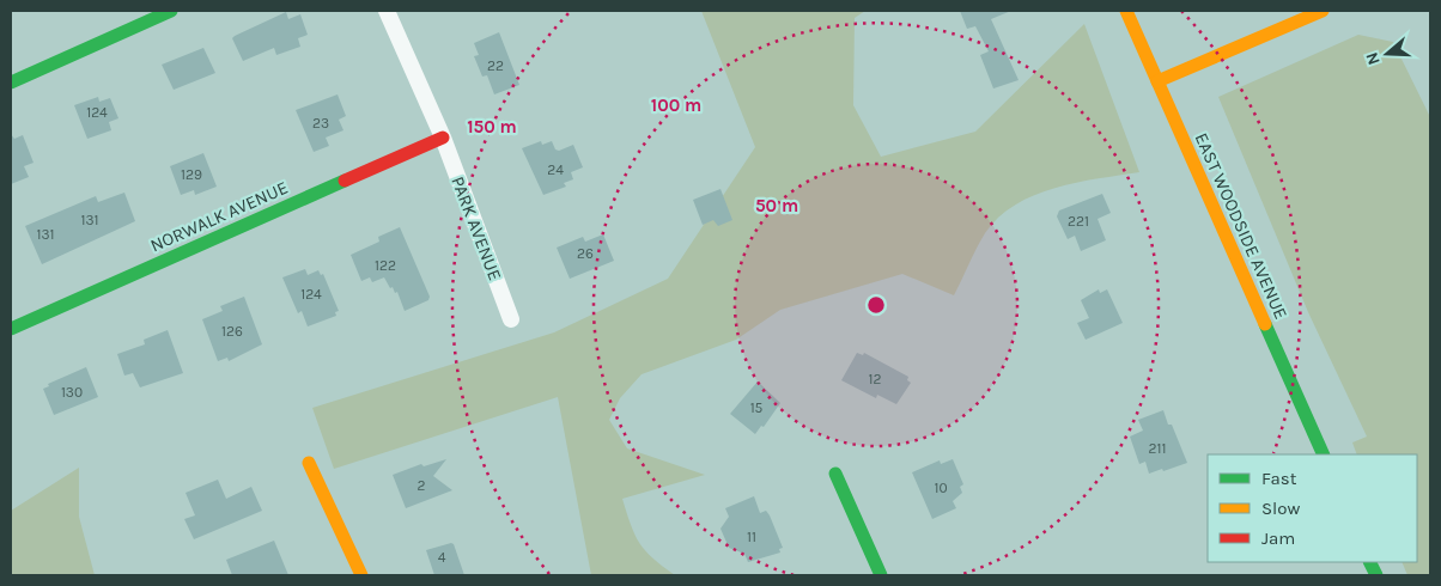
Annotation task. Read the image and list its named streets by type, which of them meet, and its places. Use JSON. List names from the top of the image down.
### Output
{
  "streets": {
    "street": ["NORWALK AVENUE", "EAST WOODSIDE AVENUE", "PARK AVENUE"]
  },
  "crossings": [
    ["NORWALK AVENUE", "PARK AVENUE"]
  ],
  "house_numbers": [
    "22",
    "124",
    "23",
    "24",
    "129",
    "131",
    "221",
    "131",
    "26",
    "122",
    "124",
    "126",
    "12",
    "130",
    "15",
    "211",
    "2",
    "10",
    "11",
    "4"
  ],
  "legend": ["Fast", "Slow", "Jam"],
  "north": "left",
  "rings": ["100 m", "150 m", "50 m"]
}
